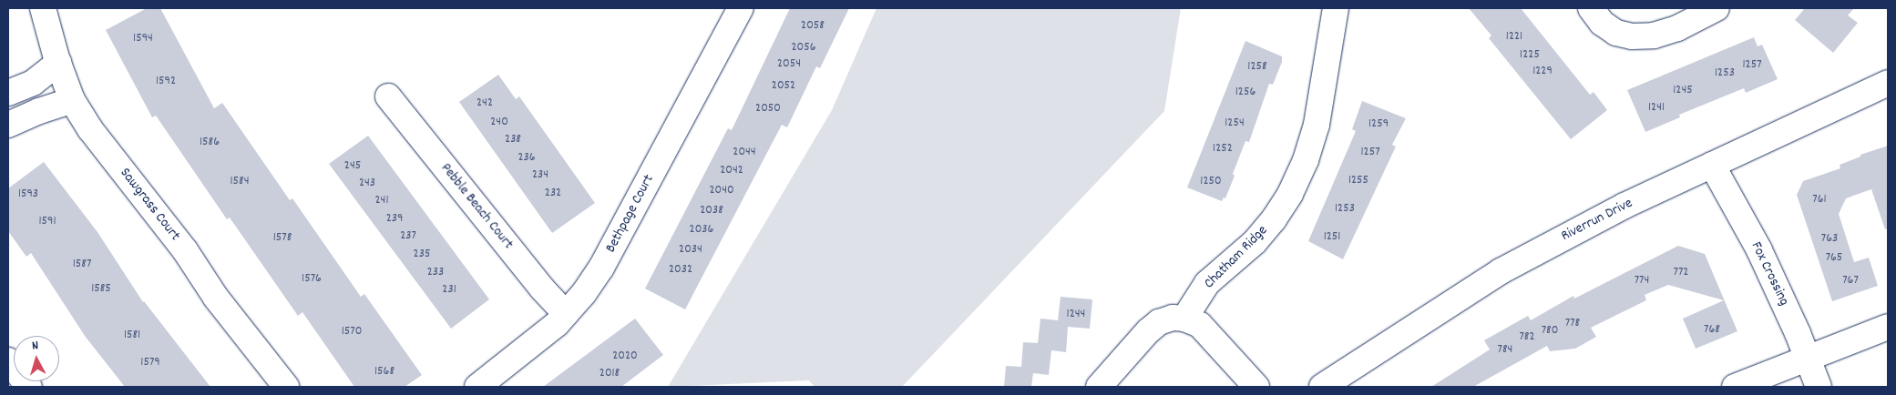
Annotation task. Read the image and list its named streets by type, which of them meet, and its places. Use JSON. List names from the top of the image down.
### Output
{
  "streets": {
    "street": [
      "Sawgrass Court",
      "Pebble Beach Court",
      "Bethpage Court",
      "Riverrun Drive",
      "Chatham Ridge",
      "Fox Crossing"
    ]
  },
  "crossings": [
    ["Pebble Beach Court", "Bethpage Court"],
    ["Riverrun Drive", "Fox Crossing"]
  ],
  "house_numbers": [
    "2058",
    "1221",
    "1594",
    "2056",
    "1225",
    "2054",
    "1257",
    "1258",
    "1229",
    "1253",
    "1592",
    "2052",
    "1245",
    "1256",
    "242",
    "1241",
    "2050",
    "240",
    "1254",
    "1259",
    "238",
    "1586",
    "1252",
    "2044",
    "1257",
    "236",
    "245",
    "2042",
    "234",
    "1255",
    "1584",
    "1250",
    "243",
    "2040",
    "232",
    "1593",
    "761",
    "241",
    "1253",
    "2038",
    "239",
    "1591",
    "2036",
    "237",
    "1251",
    "1578",
    "763",
    "2034",
    "235",
    "765",
    "1587",
    "2032",
    "233",
    "772",
    "1576",
    "774",
    "767",
    "1585",
    "231",
    "1244",
    "778",
    "768",
    "780",
    "1570",
    "1581",
    "782",
    "784",
    "2020",
    "1579",
    "1568",
    "2018"
  ],
  "north": "top"
}
